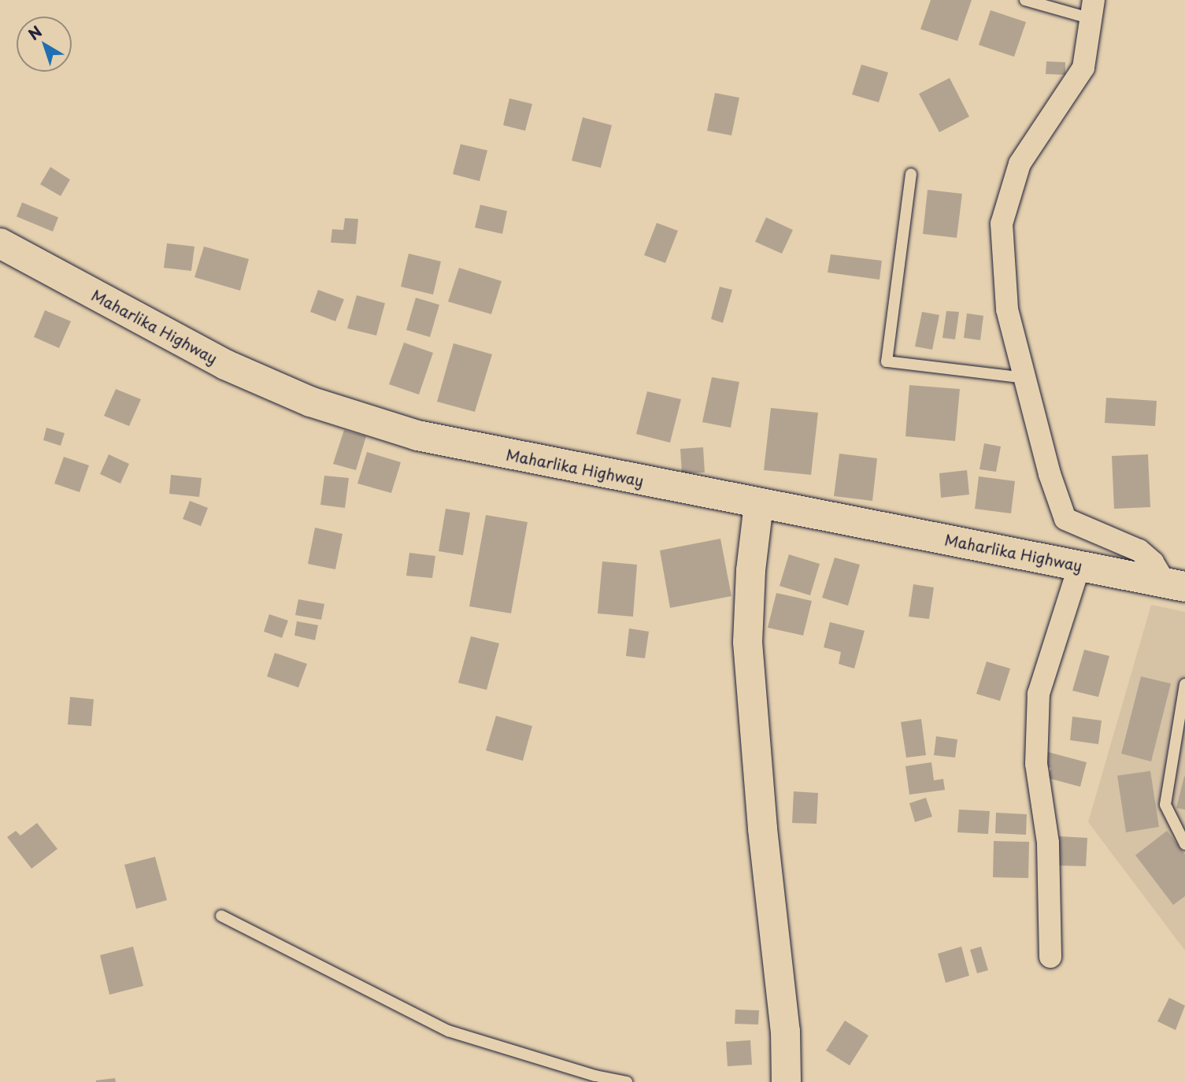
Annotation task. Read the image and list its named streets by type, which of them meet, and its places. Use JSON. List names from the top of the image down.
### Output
{
  "streets": {
    "highway": ["Maharlika Highway"]
  },
  "north": "top left"
}
